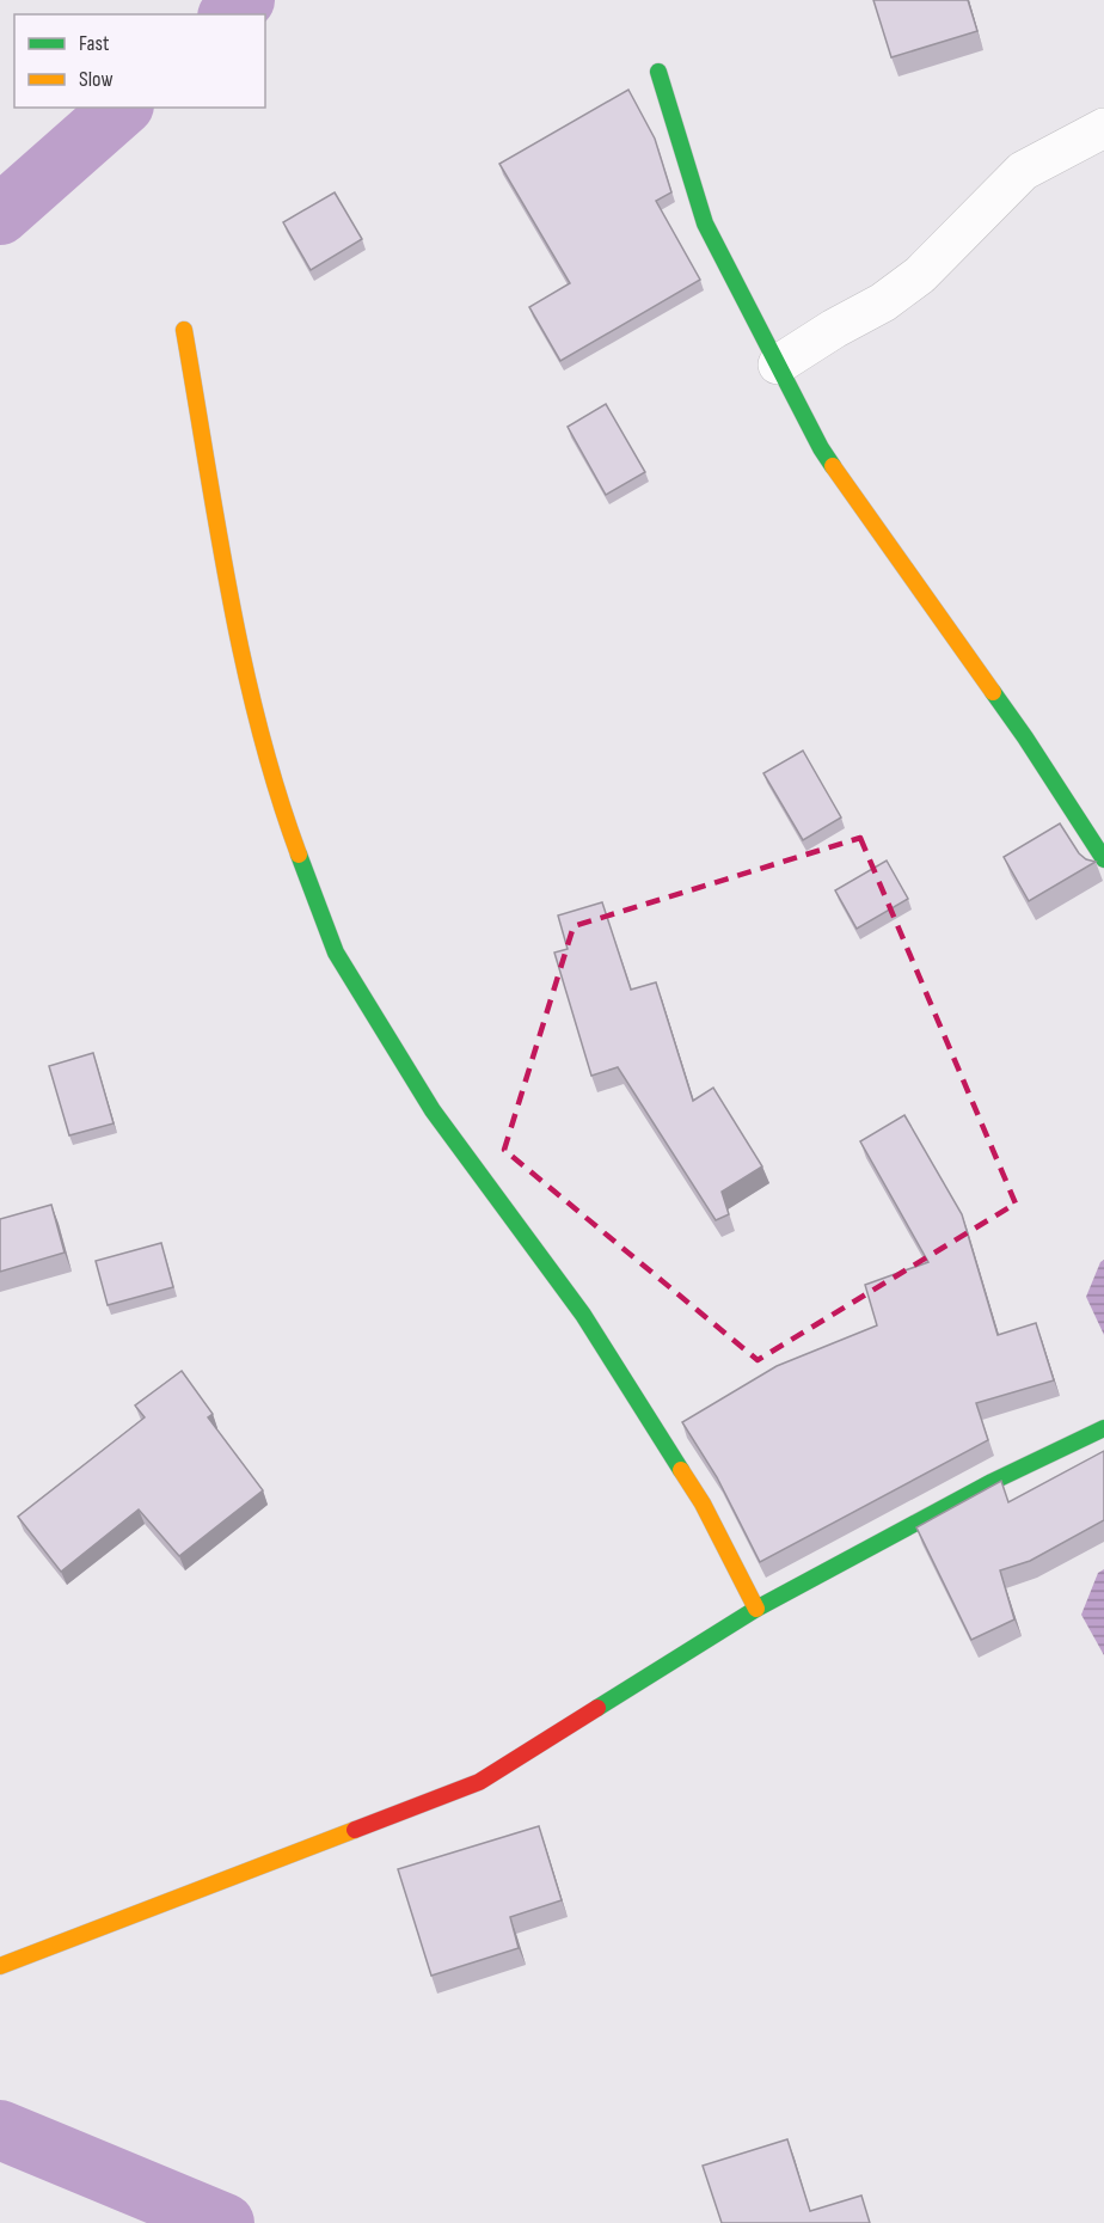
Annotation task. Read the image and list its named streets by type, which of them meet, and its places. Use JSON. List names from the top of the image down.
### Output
{
  "legend": ["Fast", "Slow"]
}
